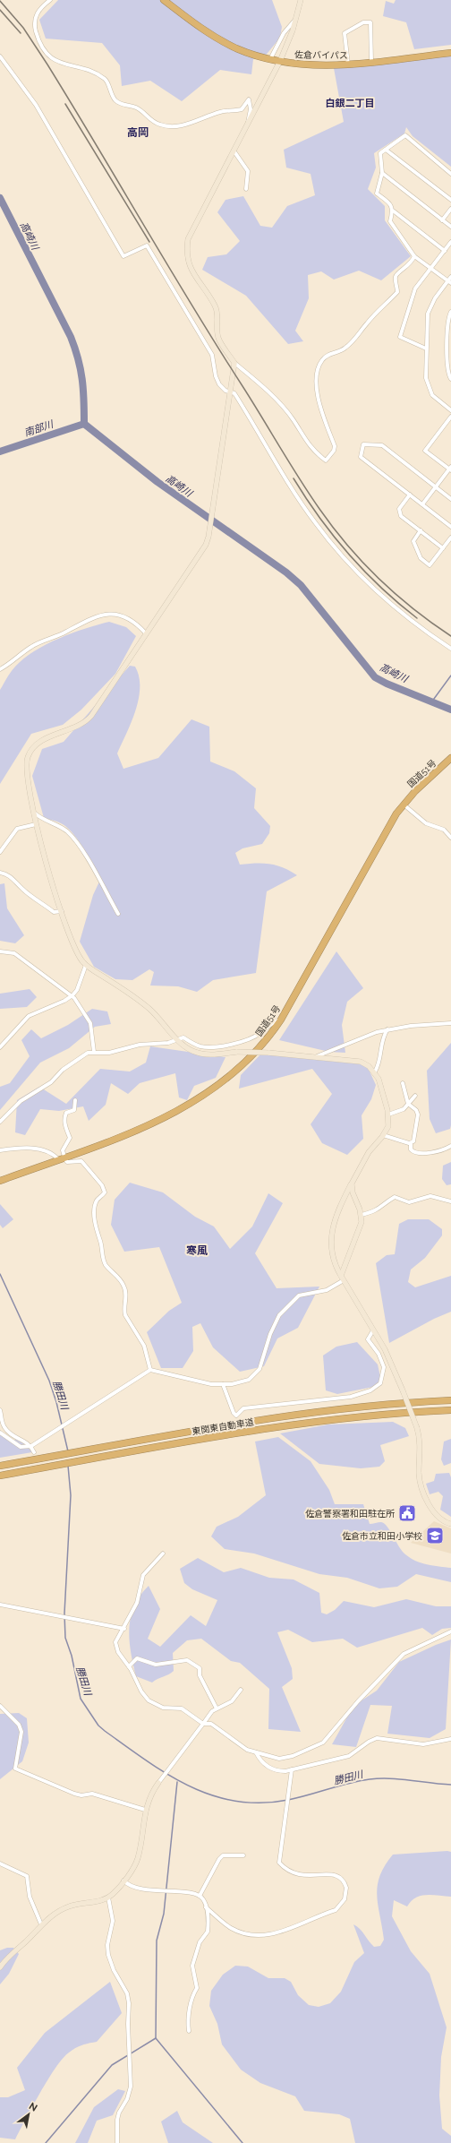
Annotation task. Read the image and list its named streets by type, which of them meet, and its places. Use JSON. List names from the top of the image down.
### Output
{
  "streets": {
    "highway": ["佐倉バイパス", "国道51号", "東関東自動車道"]
  },
  "districts": ["白銀二丁目", "高岡", "寒風"],
  "water": ["高崎川", "南部川", "勝田川"],
  "places": {
    "public building": ["佐倉警察署和田駐在所"],
    "school or university": ["佐倉市立和田小学校"]
  },
  "north": "top right"
}
